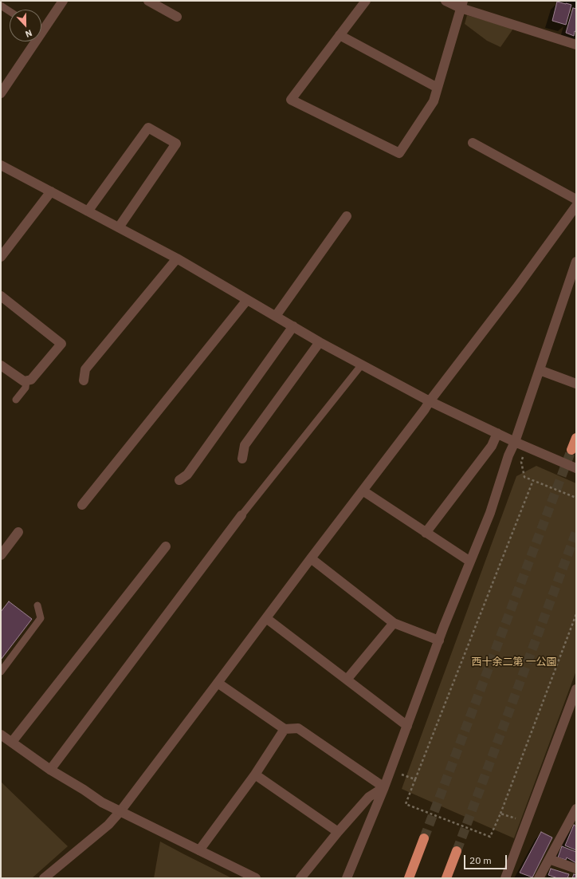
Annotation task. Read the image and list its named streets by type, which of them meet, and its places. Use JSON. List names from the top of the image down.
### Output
{
  "parks": ["西十余二第 一公園"],
  "scale_bar": "20 m",
  "north": "bottom"
}
